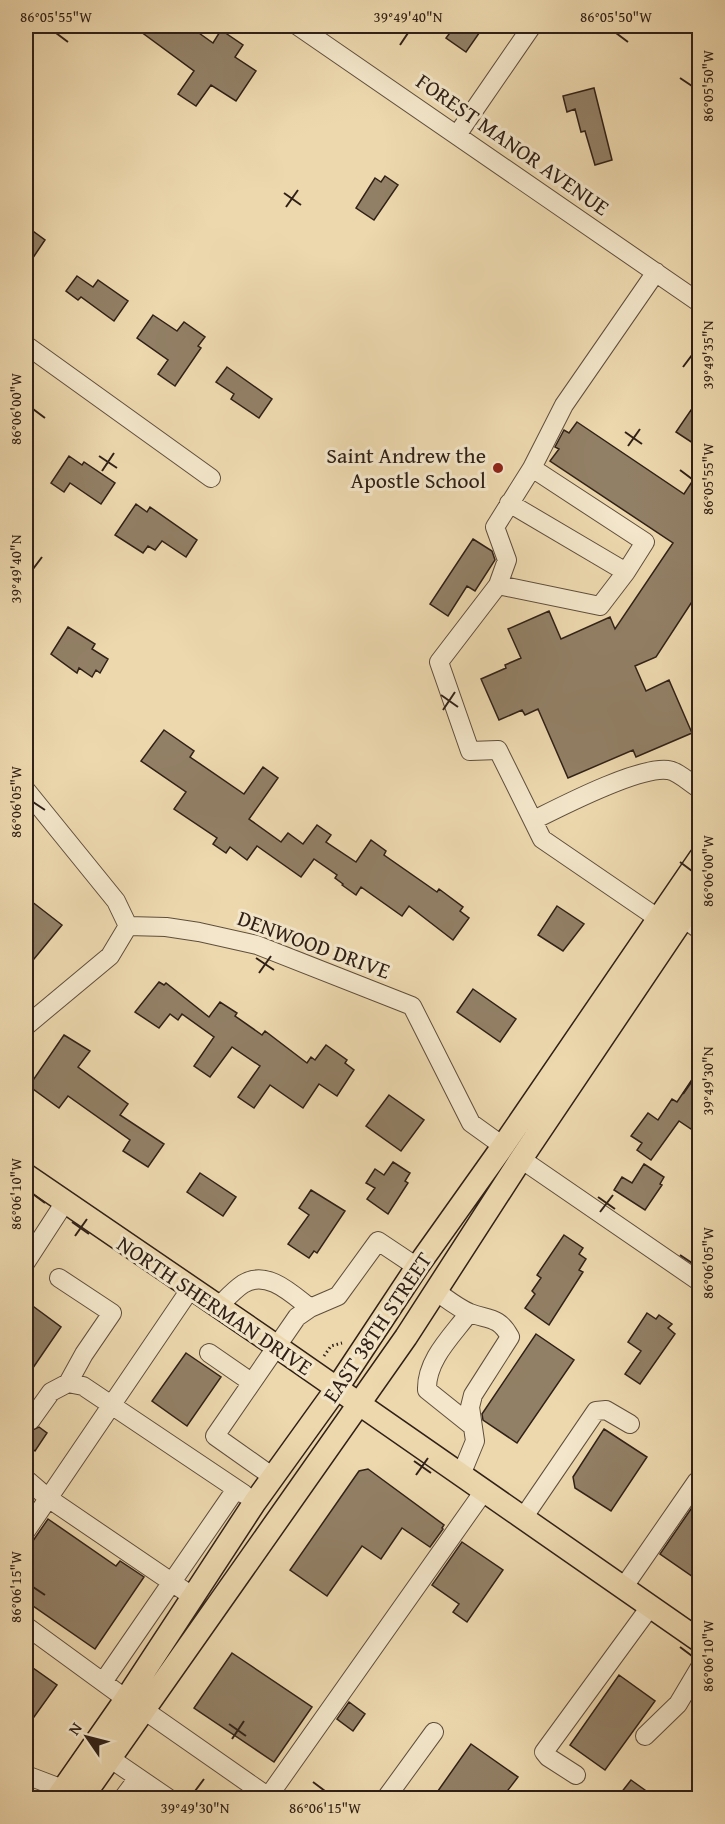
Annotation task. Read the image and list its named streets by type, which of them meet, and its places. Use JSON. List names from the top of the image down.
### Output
{
  "streets": {
    "main road": ["NORTH SHERMAN DRIVE", "EAST 38TH STREET"],
    "street": ["FOREST MANOR AVENUE", "DENWOOD DRIVE"]
  },
  "crossings": [
    ["DENWOOD DRIVE", "EAST 38TH STREET"],
    ["NORTH SHERMAN DRIVE", "EAST 38TH STREET"]
  ],
  "places": ["Saint Andrew the Apostle School"],
  "north": "top left",
  "coordinates": [
    "86°05'55\"W",
    "39°49'40\"N",
    "86°05'50\"W",
    "39°49'35\"N",
    "86°06'00\"W",
    "86°06'05\"W",
    "39°49'30\"N",
    "86°06'10\"W",
    "86°06'15\"W"
  ]
}
